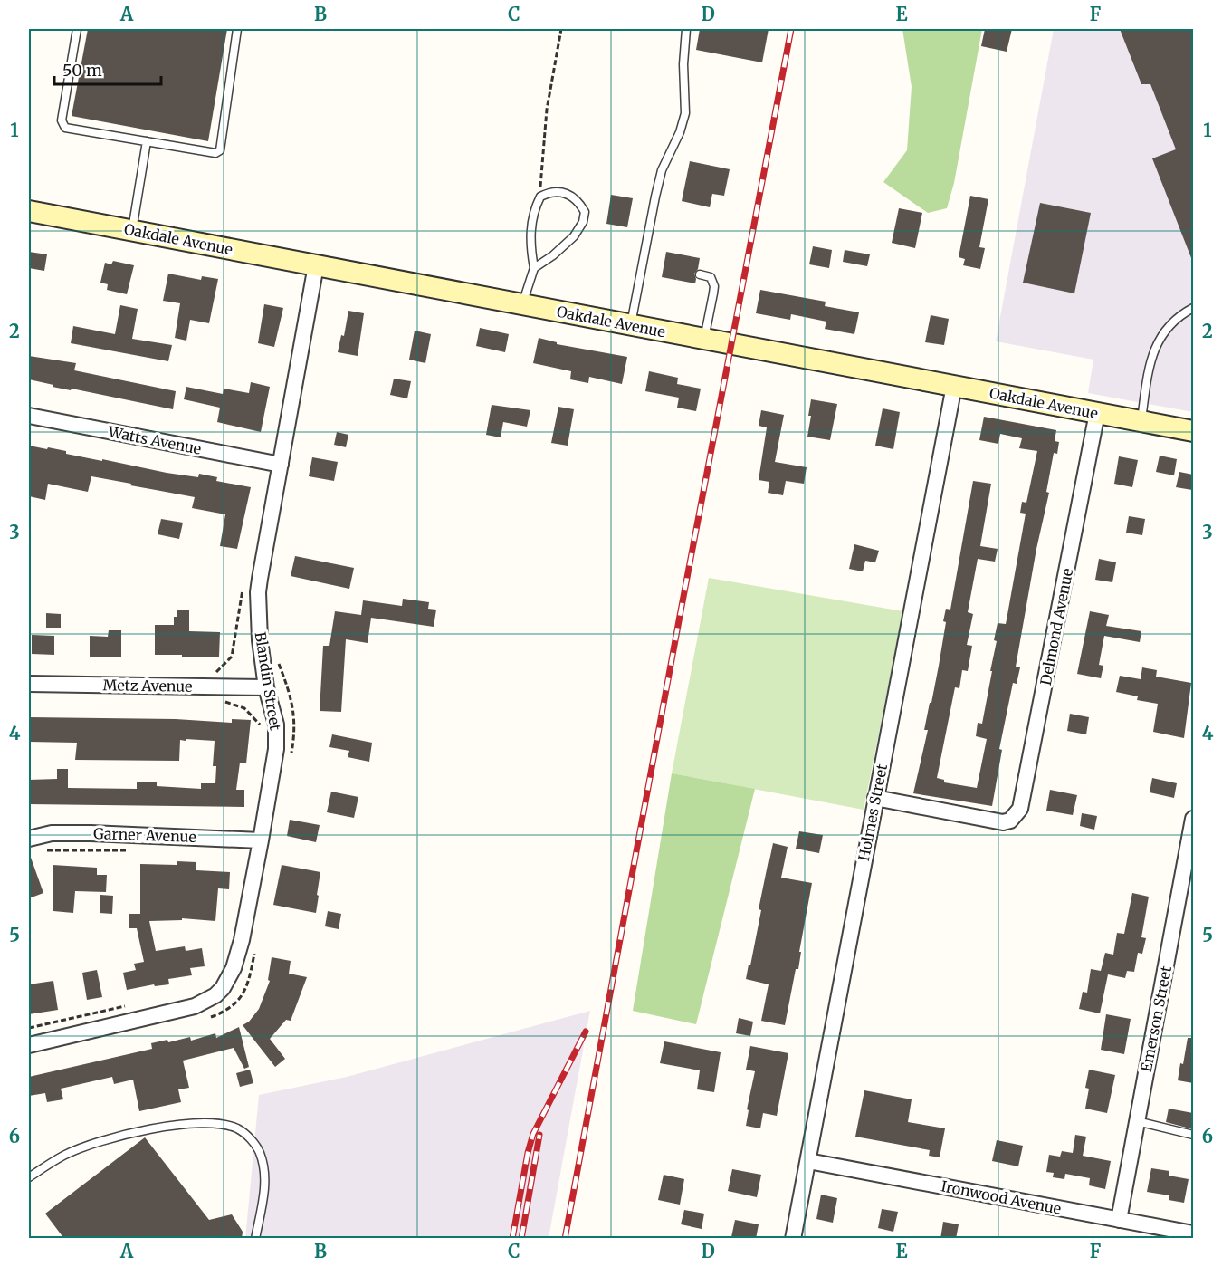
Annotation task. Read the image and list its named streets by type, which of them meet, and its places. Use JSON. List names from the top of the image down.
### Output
{
  "streets": {
    "street": [
      "Oakdale Avenue",
      "Watts Avenue",
      "Delmond Avenue",
      "Blandin Street",
      "Metz Avenue",
      "Holmes Street",
      "Garner Avenue",
      "Emerson Street",
      "Ironwood Avenue"
    ]
  },
  "crossings": [
    ["Oakdale Avenue", "Delmond Avenue"],
    ["Oakdale Avenue", "Blandin Street"],
    ["Oakdale Avenue", "Holmes Street"],
    ["Watts Avenue", "Blandin Street"],
    ["Delmond Avenue", "Holmes Street"],
    ["Blandin Street", "Metz Avenue"],
    ["Blandin Street", "Garner Avenue"],
    ["Holmes Street", "Ironwood Avenue"],
    ["Emerson Street", "Ironwood Avenue"]
  ],
  "scale_bar": "50 m",
  "grid": {
    "columns": [
      "A",
      "B",
      "C",
      "D",
      "E",
      "F"
    ],
    "rows": [
      "1",
      "2",
      "3",
      "4",
      "5",
      "6"
    ]
  }
}
